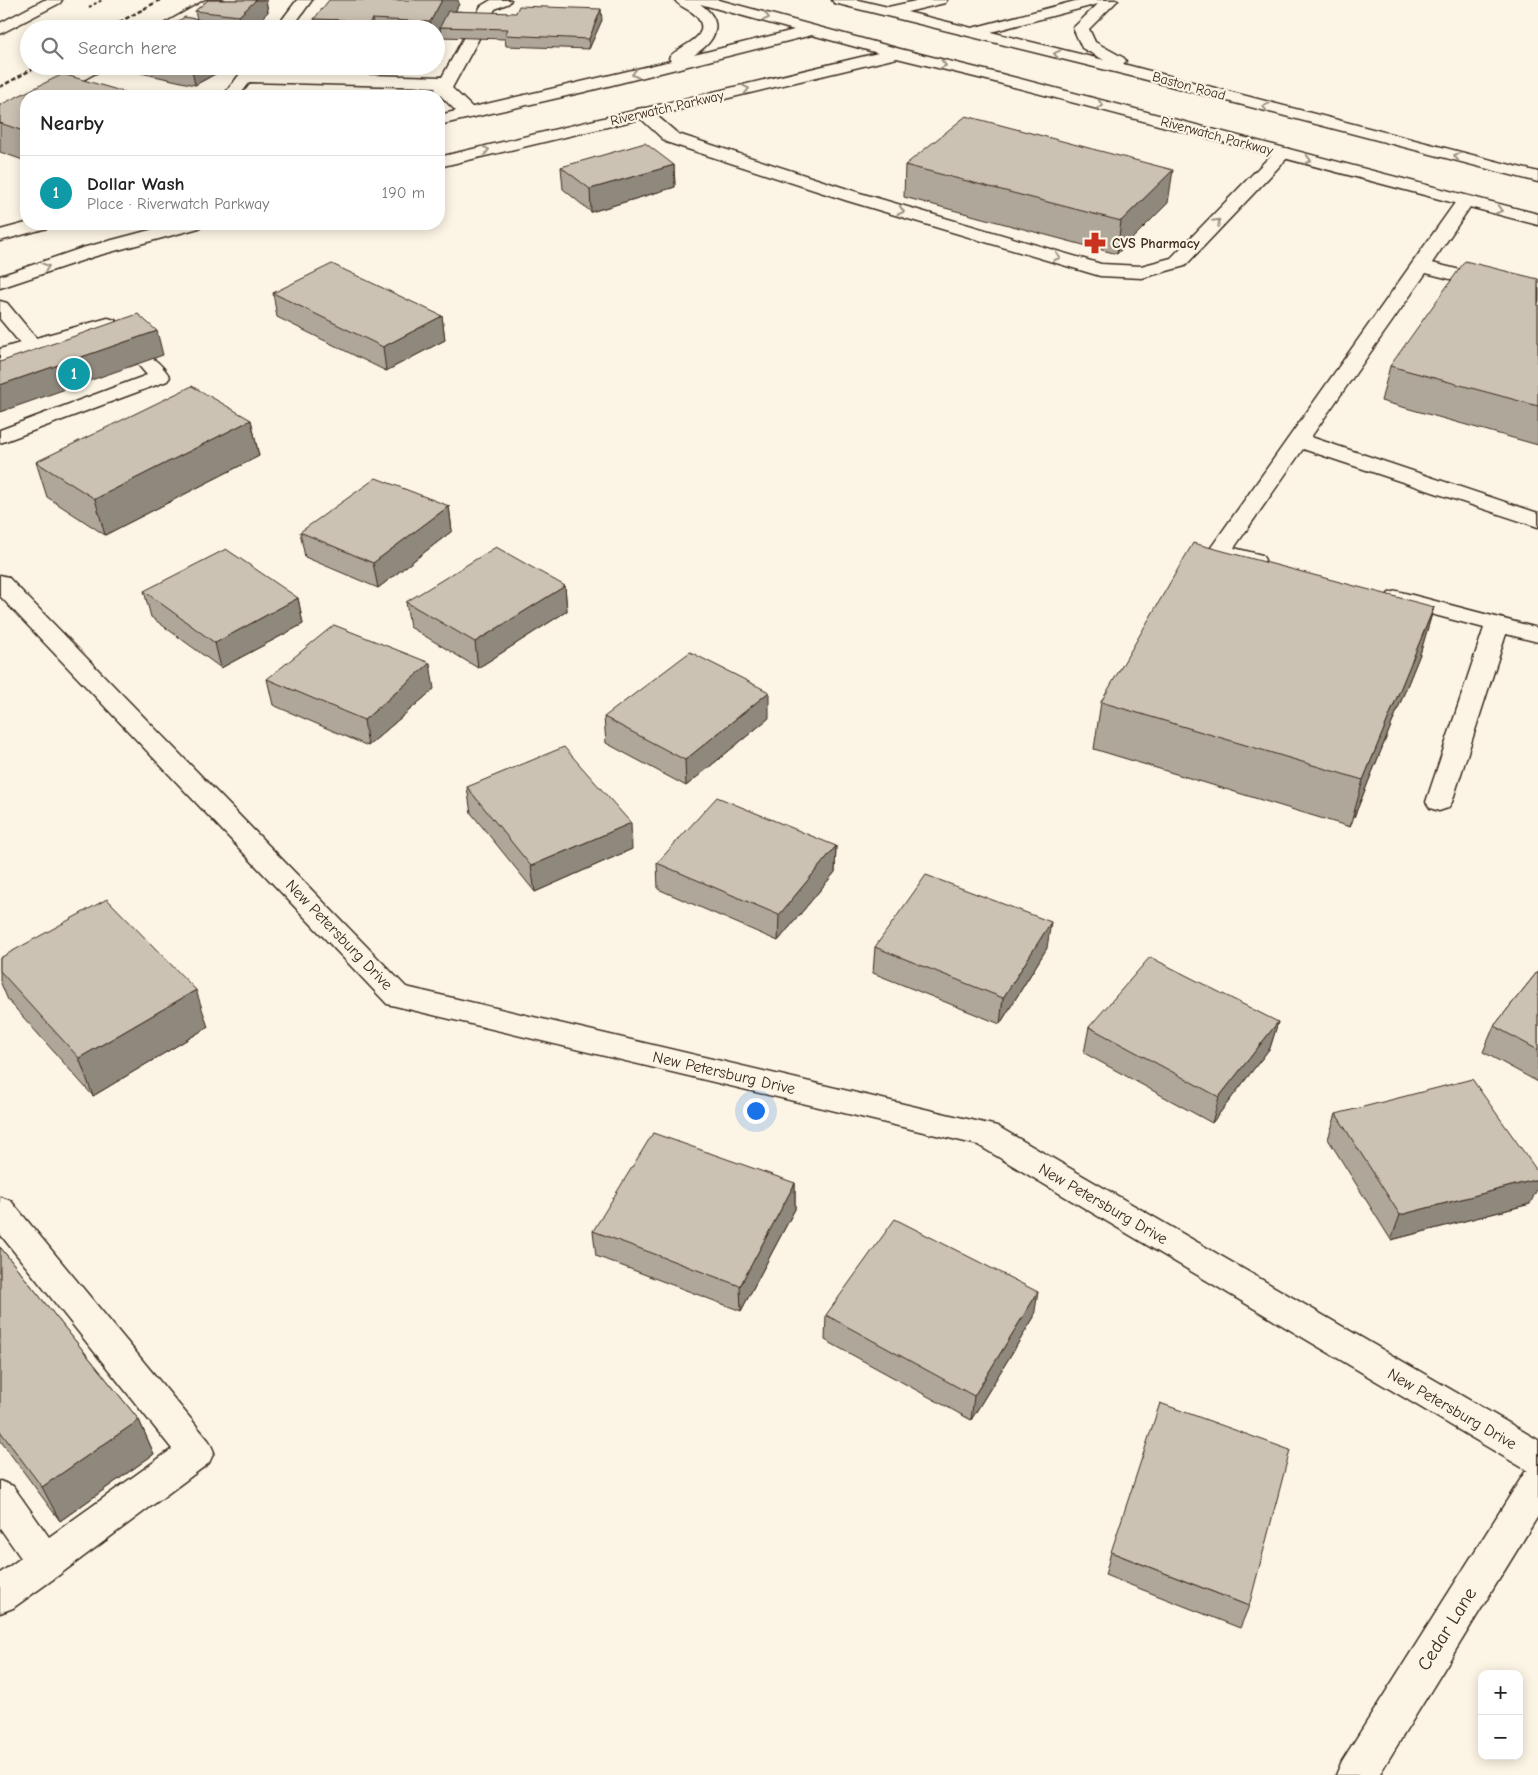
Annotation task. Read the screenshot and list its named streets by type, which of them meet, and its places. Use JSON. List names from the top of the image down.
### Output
{
  "streets": {
    "main road": [
      "Baston Road",
      "Riverwatch Parkway",
      "New Petersburg Drive",
      "Cedar Lane"
    ]
  },
  "one_way": ["Baston Road"],
  "places": {
    "pharmacy": ["CVS Pharmacy"]
  },
  "page": {
    "search": "Search here",
    "heading": "Nearby",
    "list": [
      {
        "mark": "1",
        "name": "Dollar Wash",
        "note": "Place · Riverwatch Parkway",
        "value": "190 m"
      }
    ],
    "pins": "1",
    "map_buttons": ["+", "−"]
  }
}
